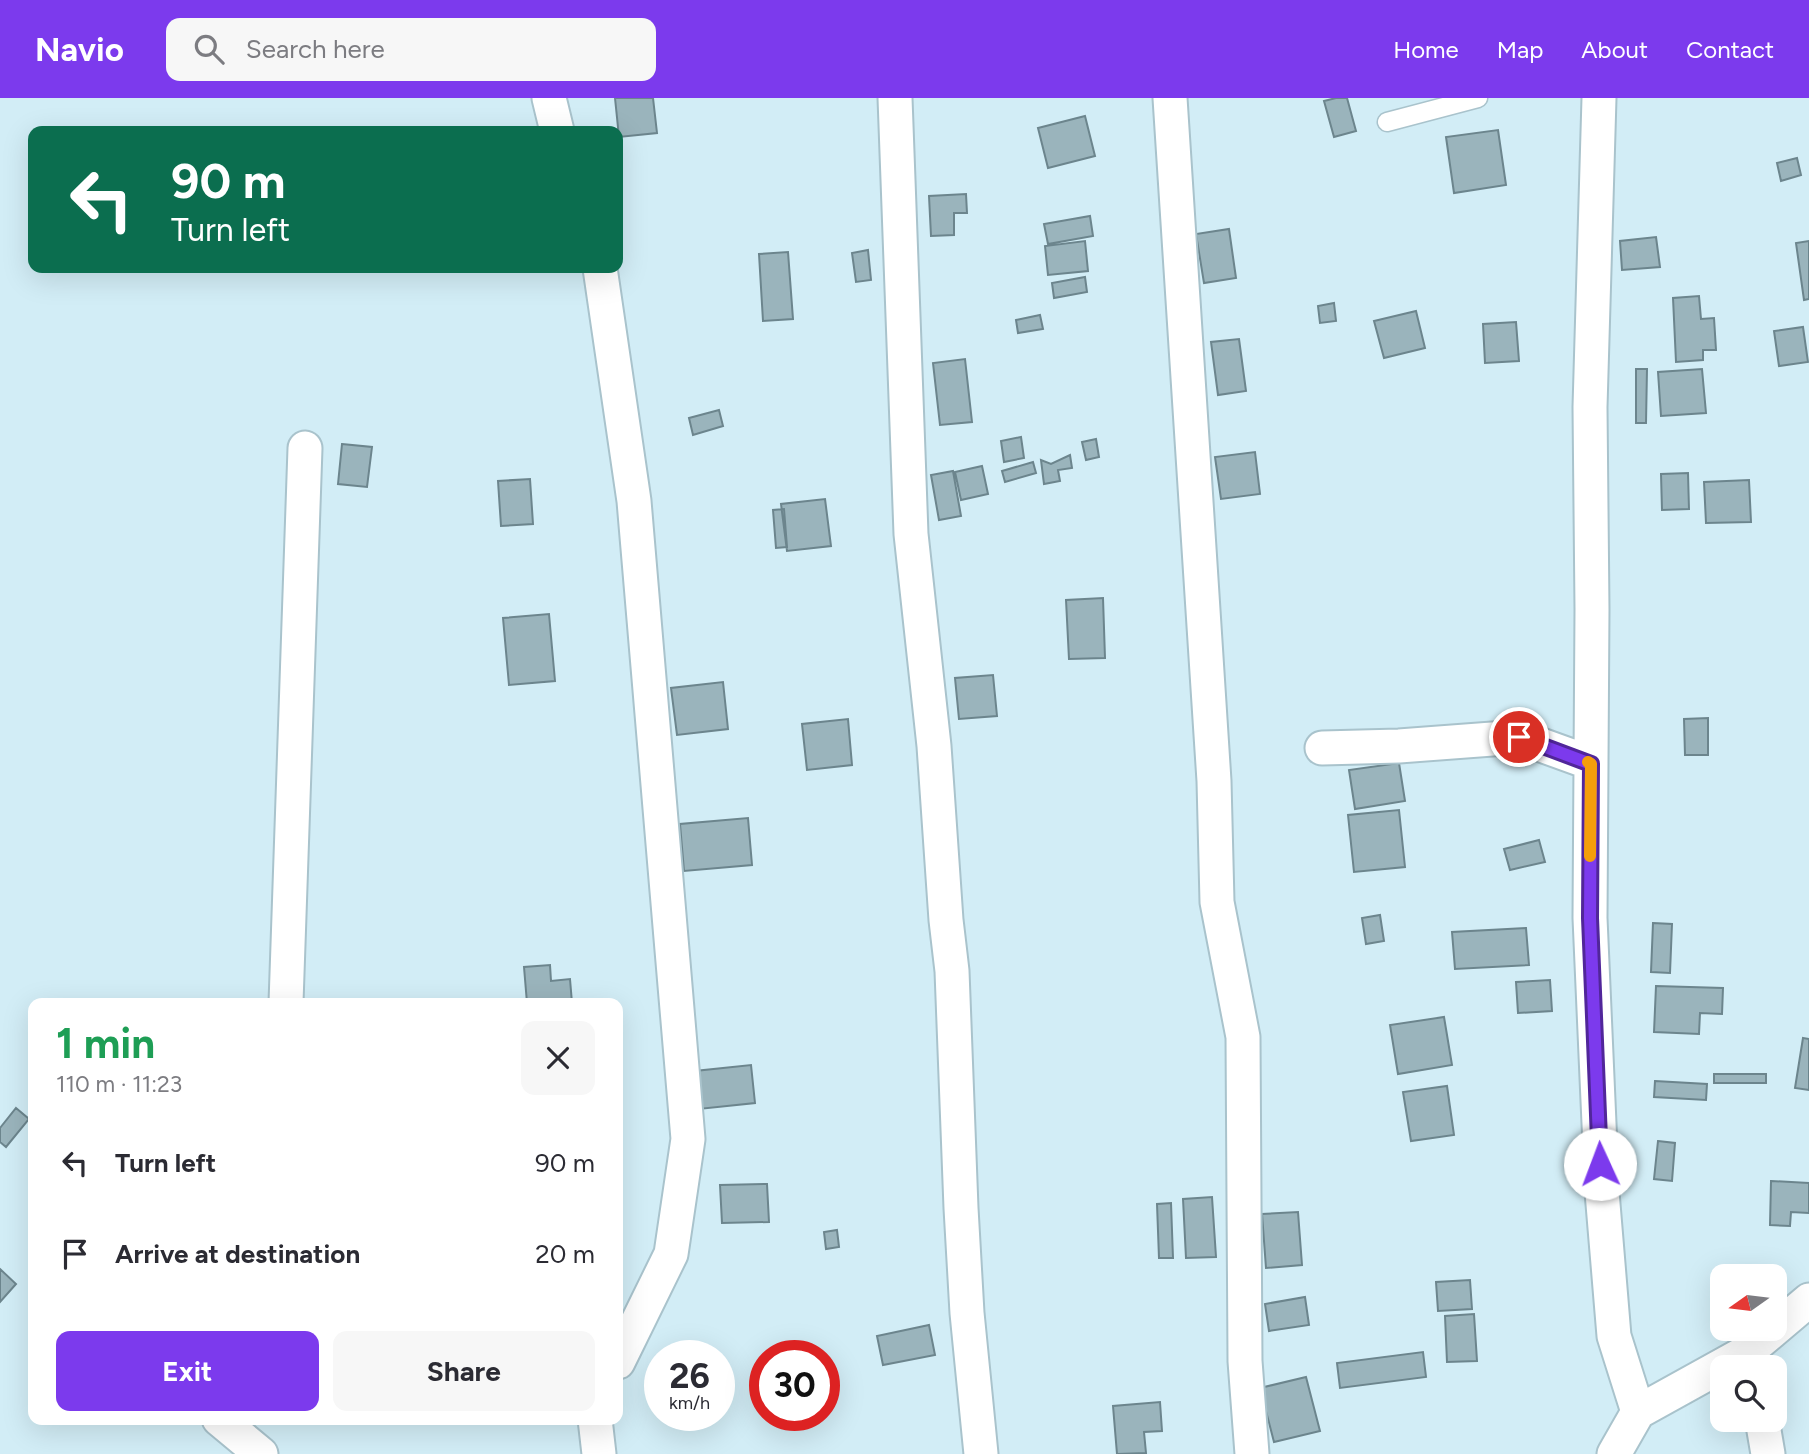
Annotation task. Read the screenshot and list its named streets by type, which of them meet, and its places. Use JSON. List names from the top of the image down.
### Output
{
  "north": "left",
  "page": {
    "header": "Navio",
    "search": "Search here",
    "nav": [
      "Home",
      "Map",
      "About",
      "Contact"
    ],
    "turn": ["90 m", "Turn left"],
    "heading": ["1 min", "110 m · 11:23"],
    "list": [
      {
        "name": "Turn left",
        "value": "90 m"
      },
      {
        "name": "Arrive at destination",
        "value": "20 m"
      }
    ],
    "buttons": ["Exit", "Share"],
    "speed": "26 km/h",
    "limit": "30"
  }
}
